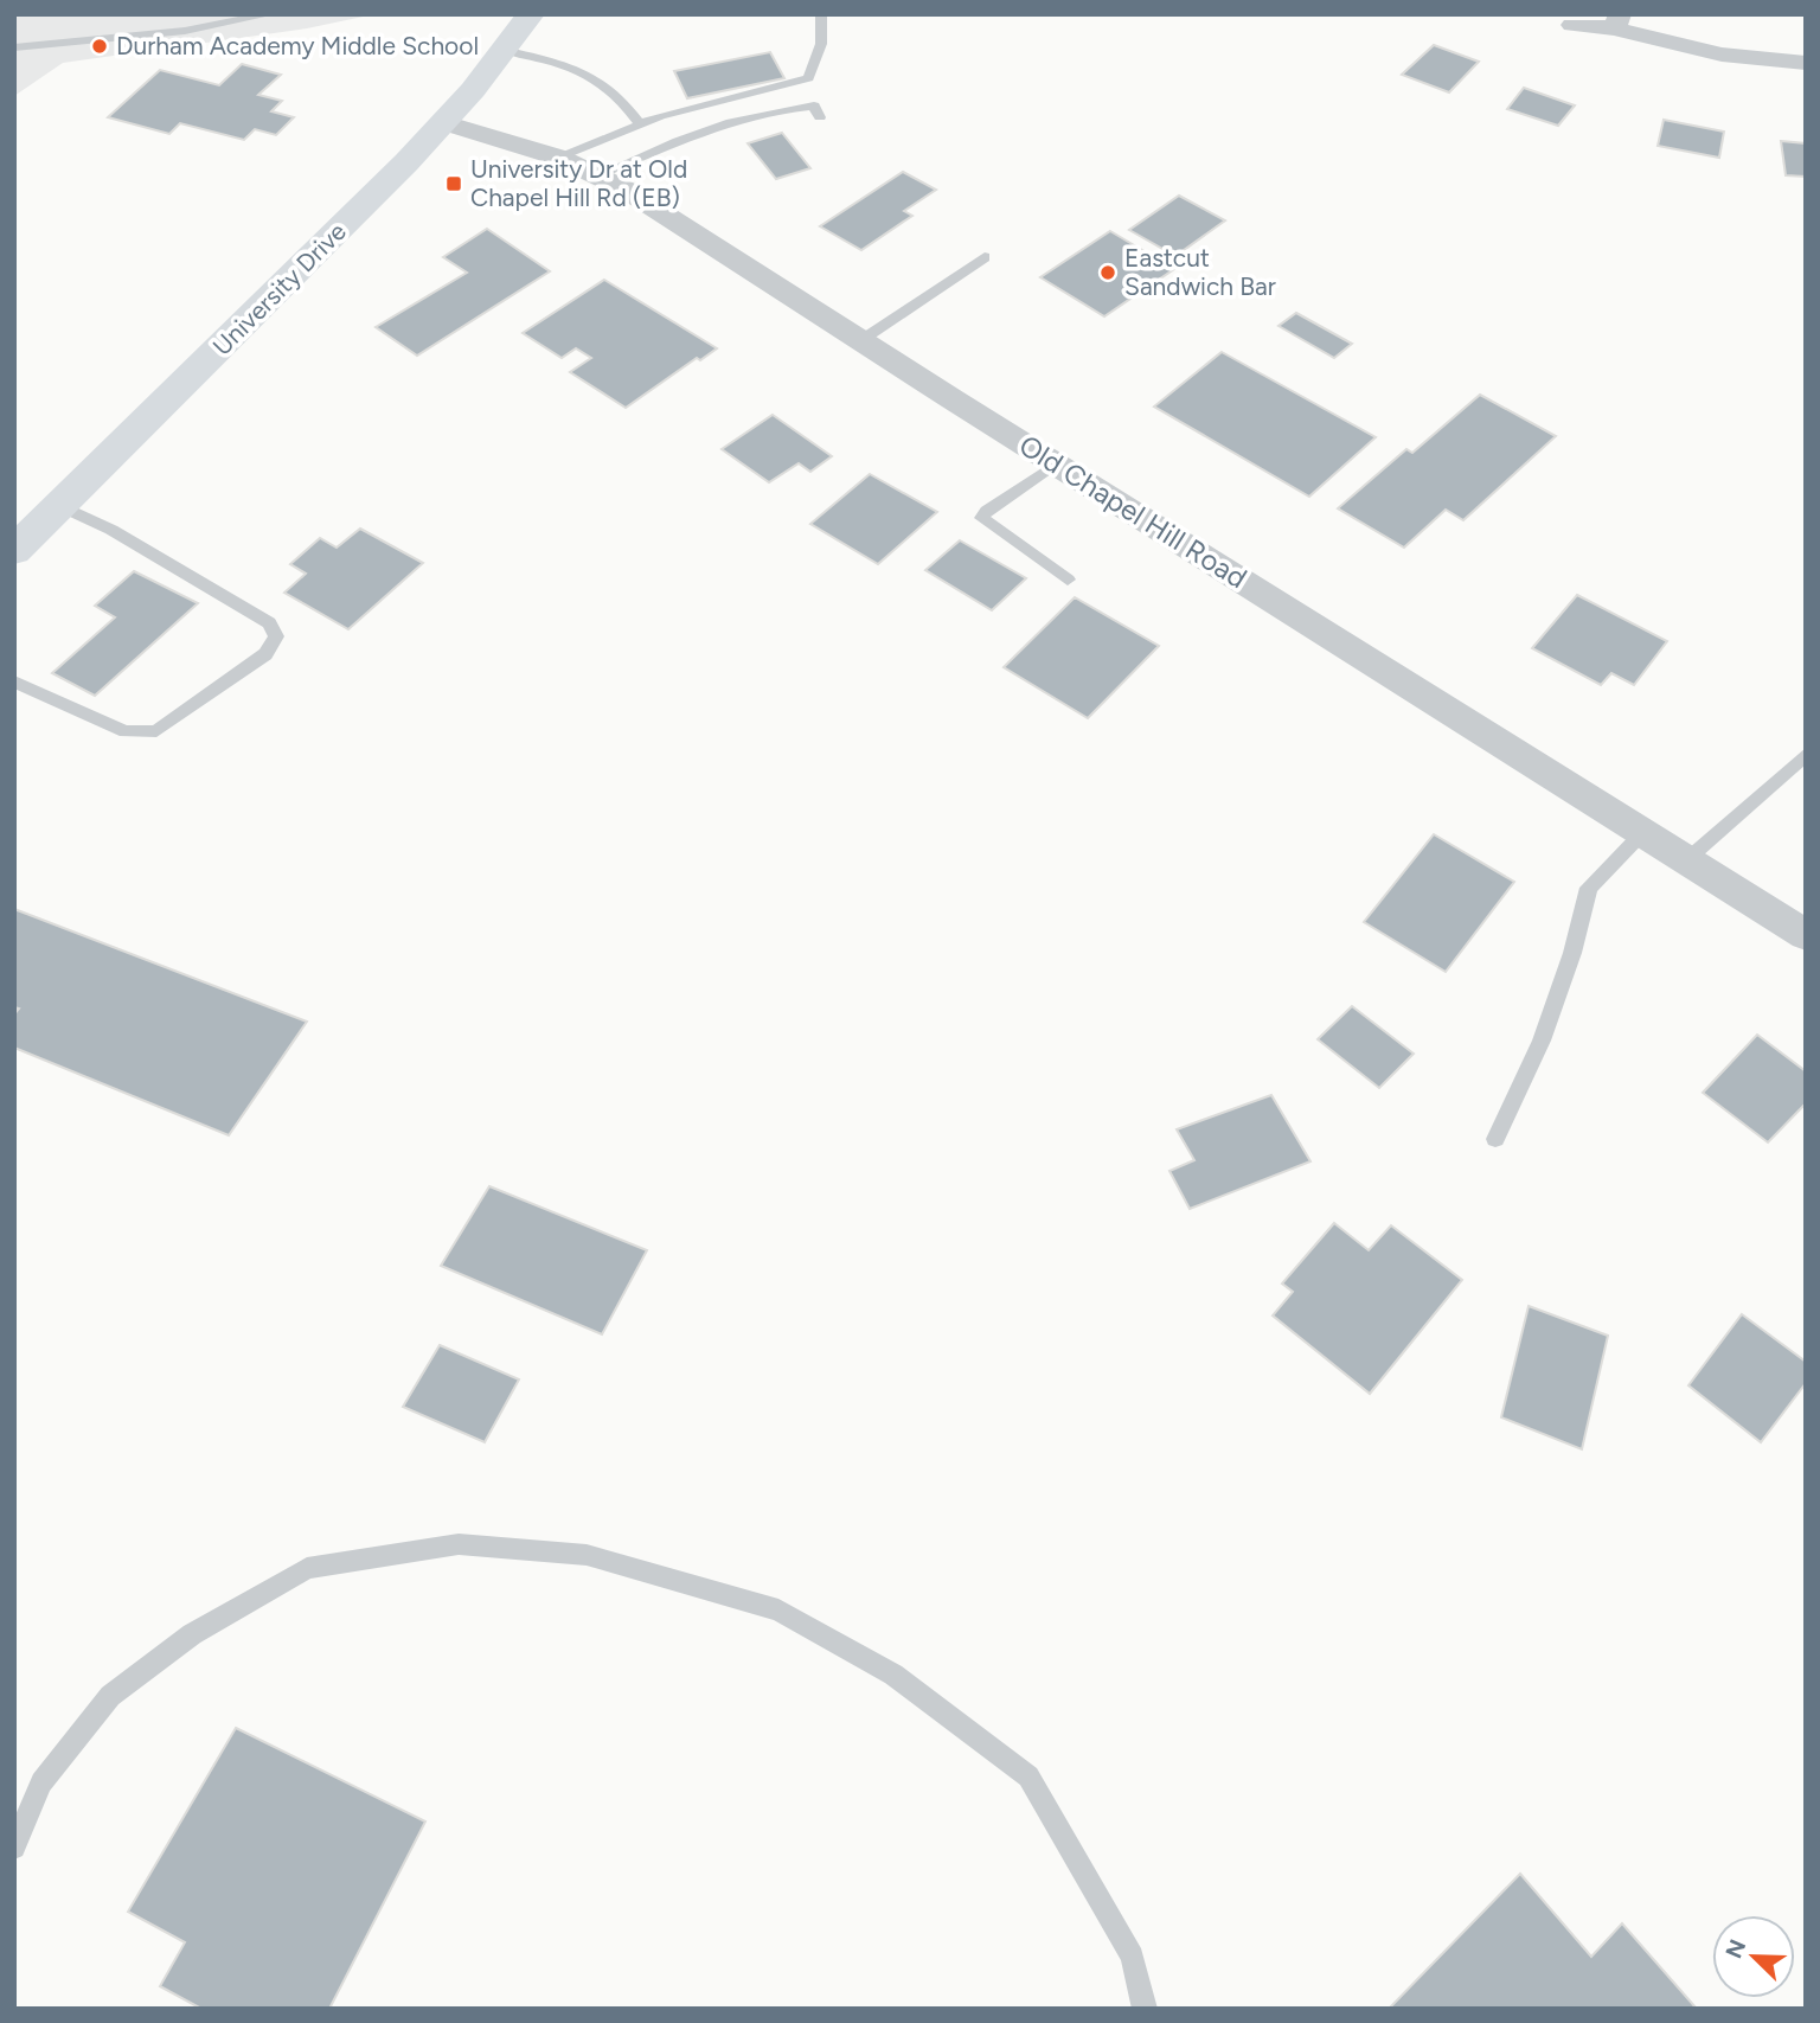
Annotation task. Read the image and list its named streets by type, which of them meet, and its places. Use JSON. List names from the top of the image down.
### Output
{
  "streets": {
    "main road": ["University Drive"],
    "street": ["Old Chapel Hill Road"]
  },
  "crossings": [
    ["University Drive", "Old Chapel Hill Road"]
  ],
  "places": {
    "other": ["Durham Academy Middle School", "Eastcut Sandwich Bar"],
    "transit": ["University Dr at Old Chapel Hill Rd (EB)"]
  },
  "north": "top left"
}
